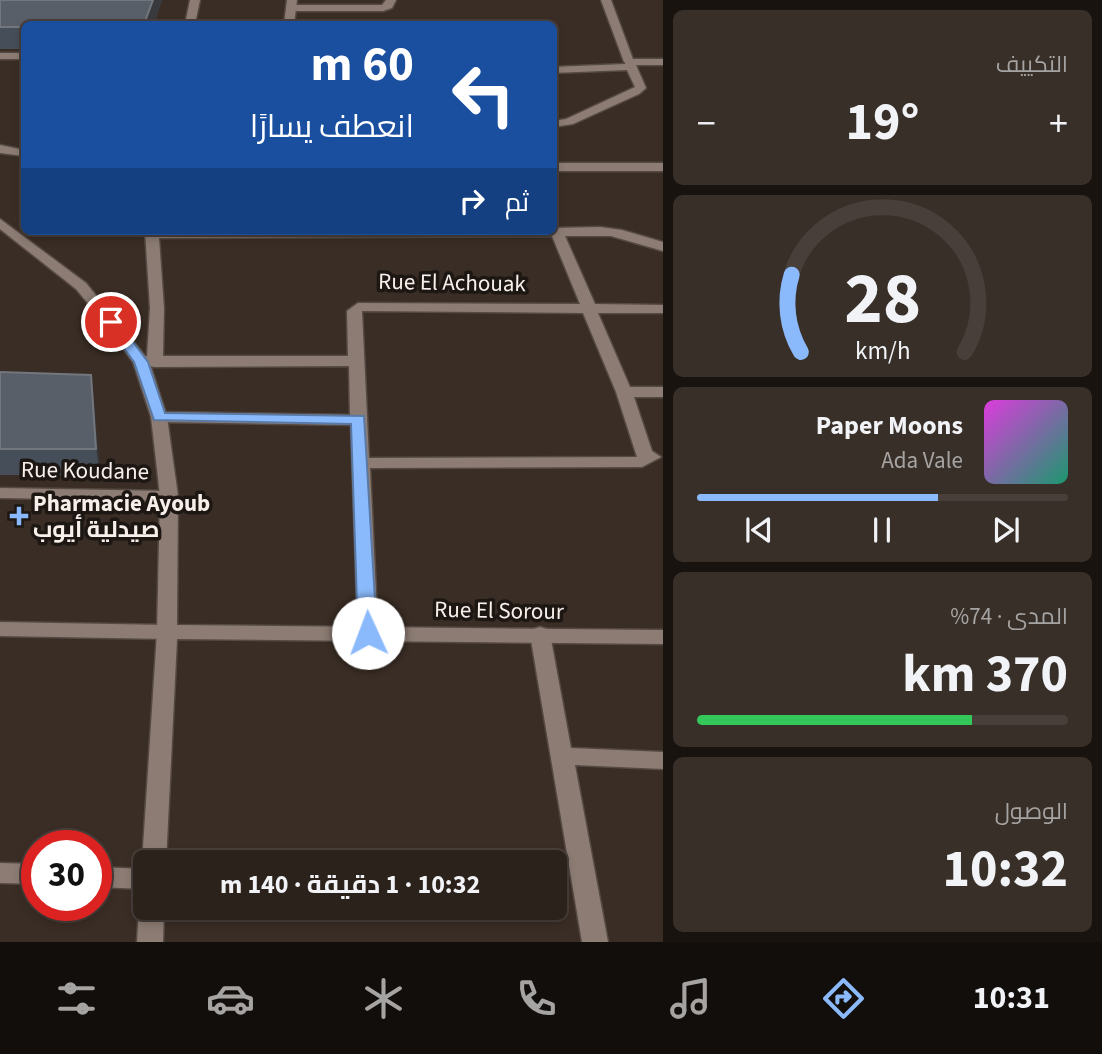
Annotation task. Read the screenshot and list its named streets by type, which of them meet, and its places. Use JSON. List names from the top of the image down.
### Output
{
  "streets": {
    "street": ["Rue El Achouak", "Rue Koudane", "Rue El Sorour"]
  },
  "crossings": [
    ["Rue El Achouak", "Rue El Sorour"]
  ],
  "places": {
    "health": ["Pharmacie Ayoub صيدلية أيوب"]
  },
  "page": {
    "tile": [
      "التكييف",
      ["المدى · 74%", "370 km"],
      ["الوصول", "10:32"]
    ],
    "turn": ["60 m", "انعطف يسارًا"],
    "heat": ["−", "19°", "+"],
    "then": "ثم",
    "song": ["Paper Moons", "Ada Vale"],
    "limit": "30",
    "trip": "10:32 · 1 دقيقة · 140 m",
    "tabs": "10:31",
    "gauge": ["28", "km/h"]
  }
}
